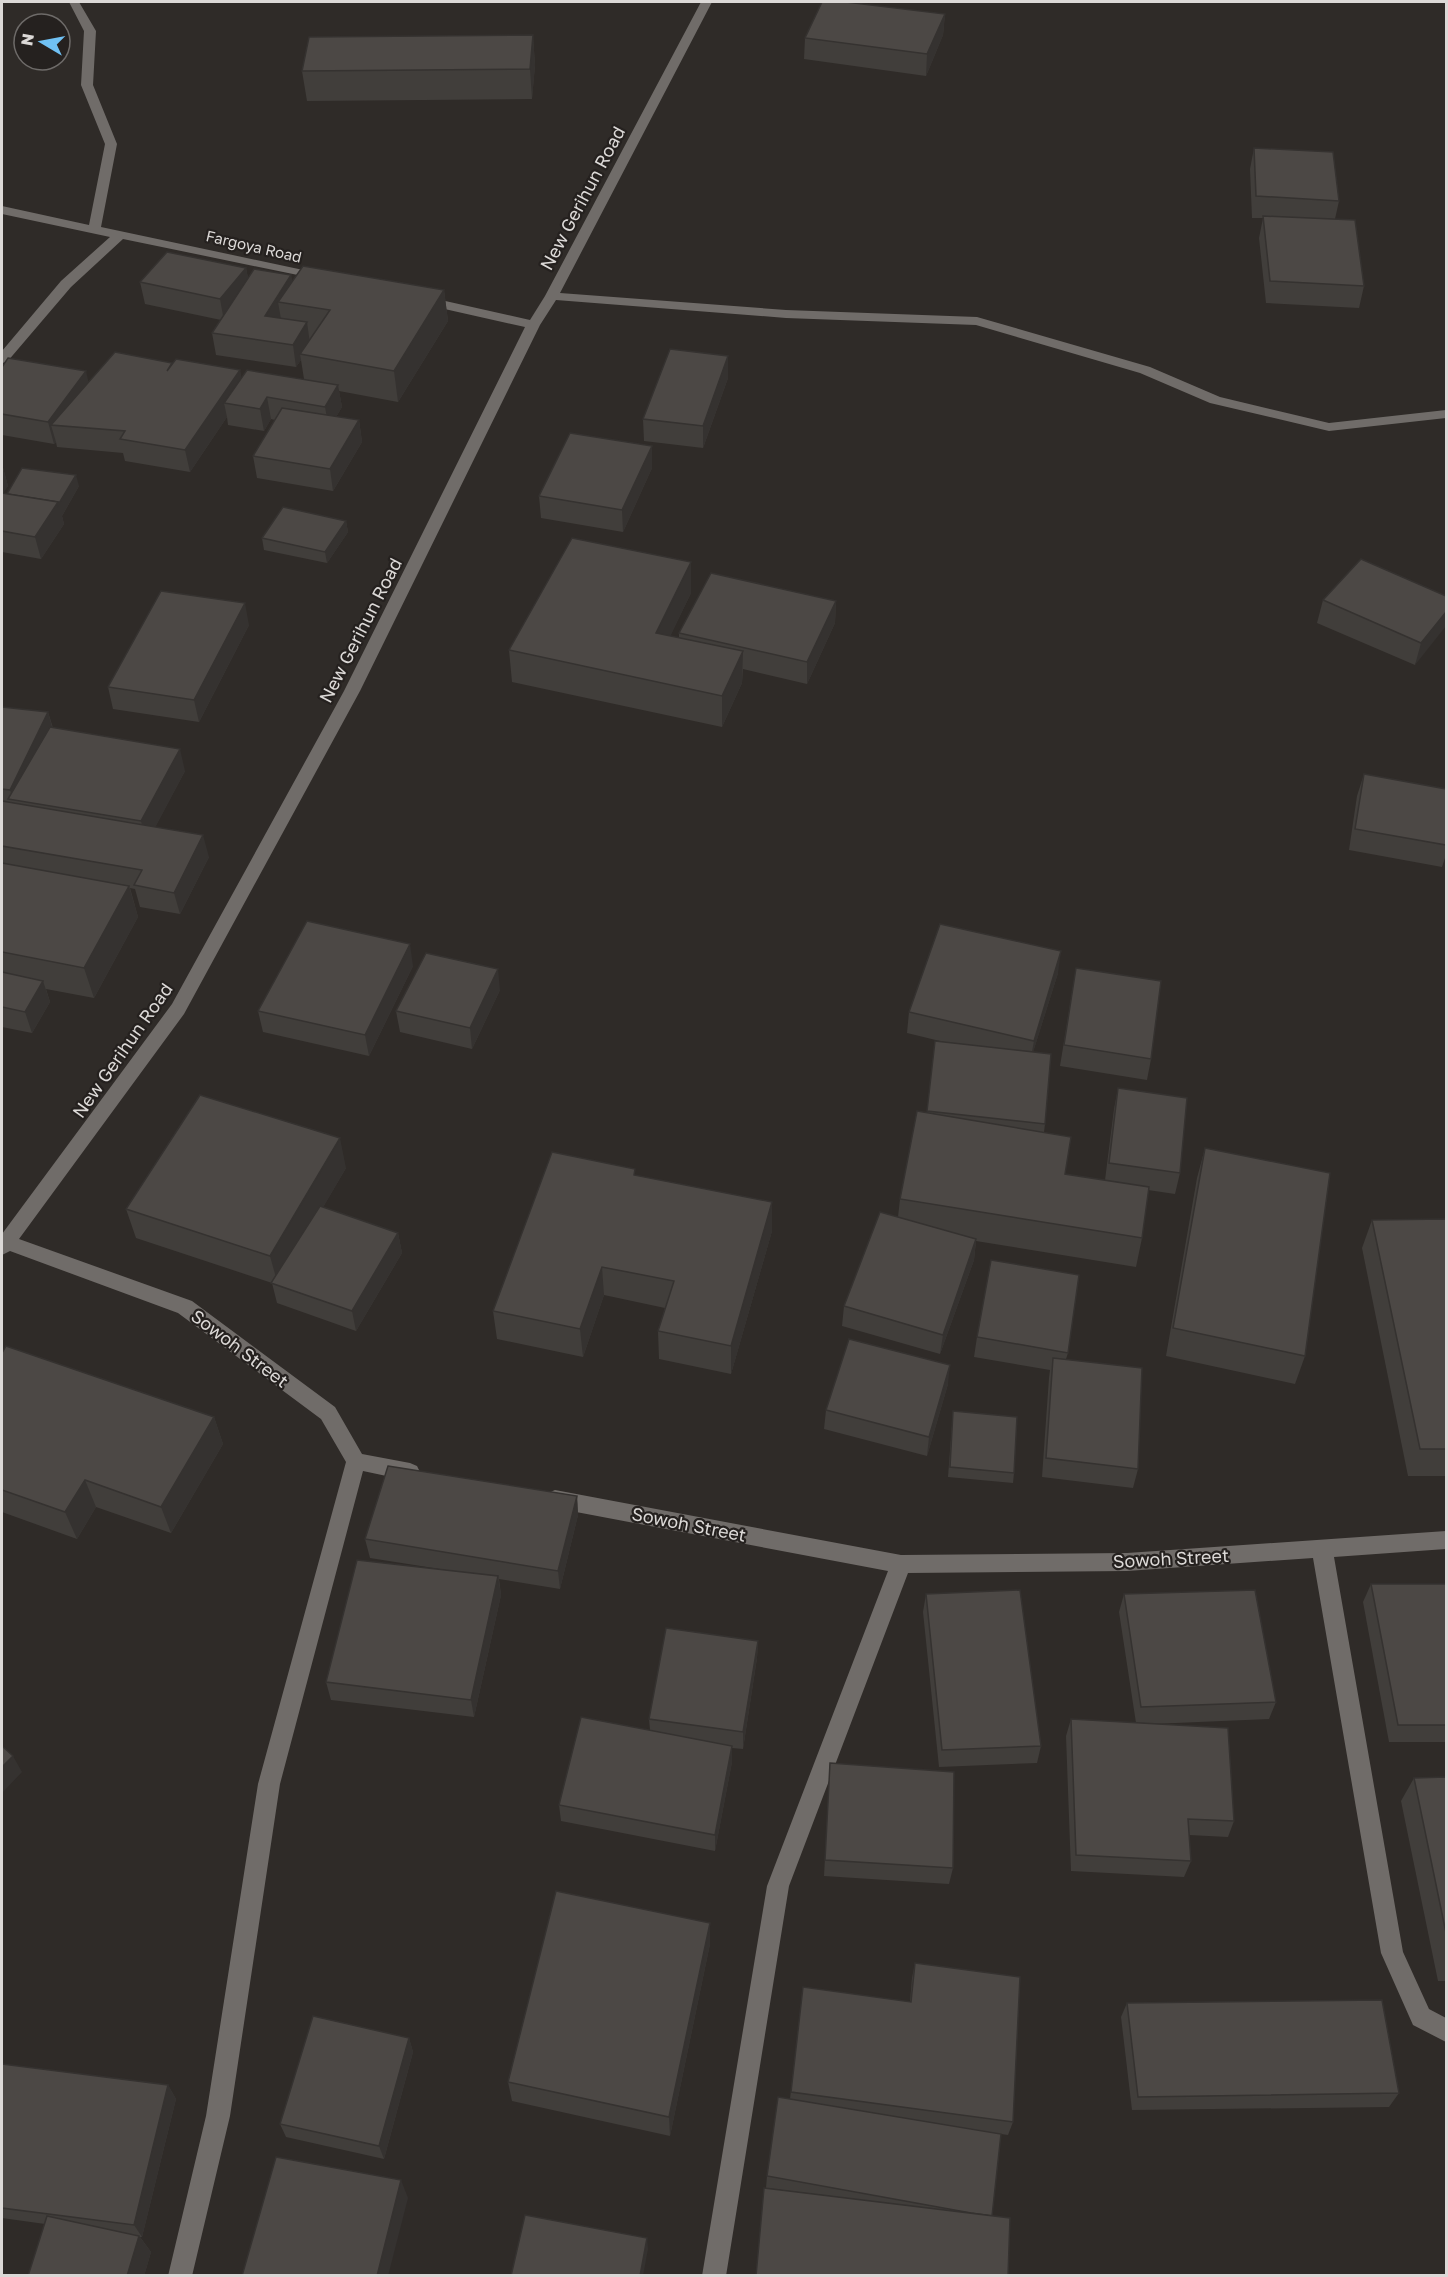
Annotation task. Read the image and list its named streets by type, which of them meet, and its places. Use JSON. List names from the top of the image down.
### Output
{
  "streets": {
    "street": ["New Gerihun Road", "Fargoya Road", "Sowoh Street"]
  },
  "crossings": [
    ["New Gerihun Road", "Sowoh Street"]
  ],
  "north": "left"
}
